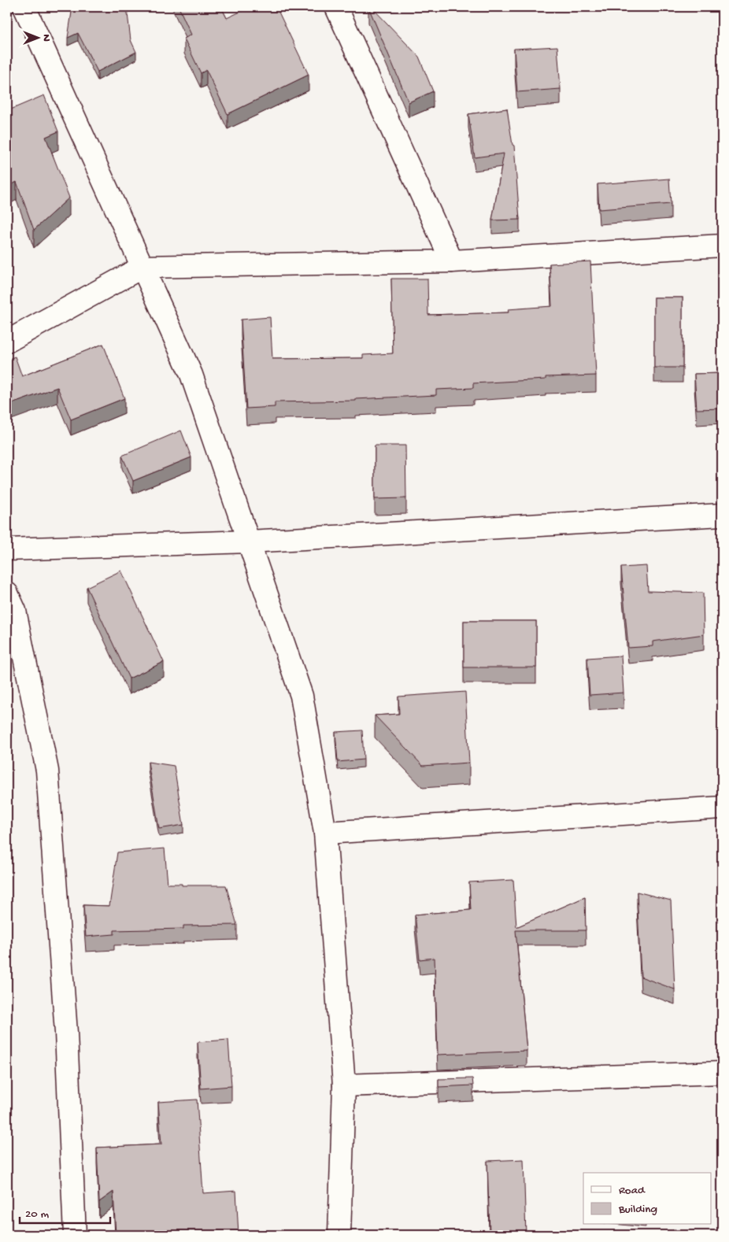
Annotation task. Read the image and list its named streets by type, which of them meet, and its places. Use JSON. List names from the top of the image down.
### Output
{
  "legend": ["Road", "Building"],
  "scale_bar": "20 m",
  "north": "right"
}
